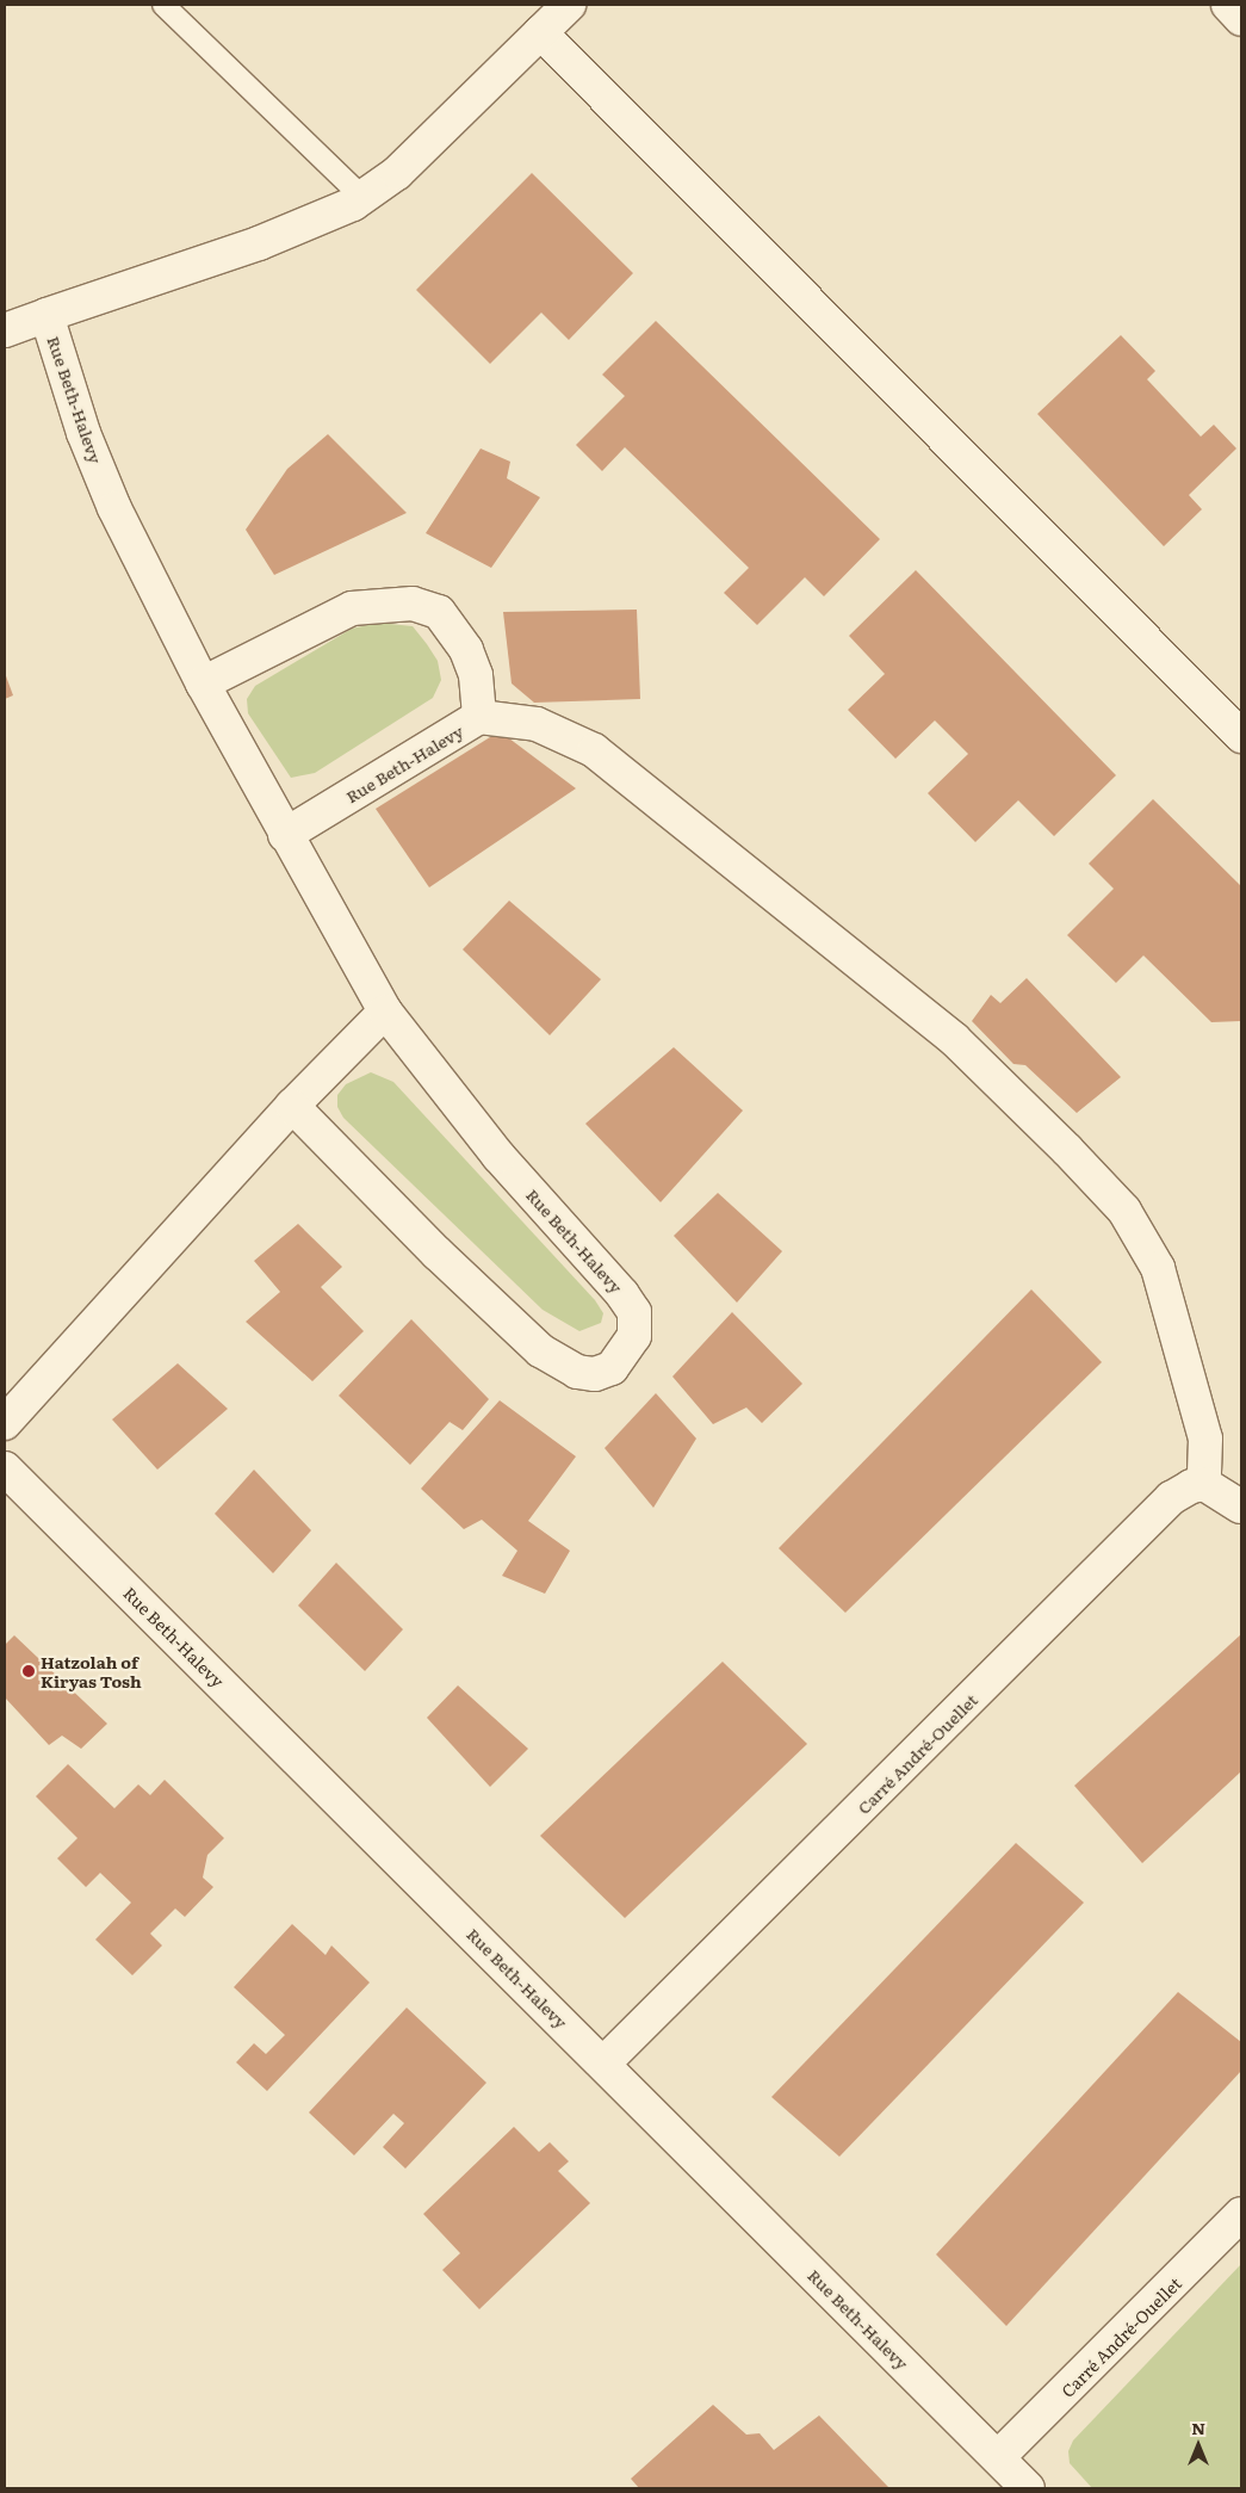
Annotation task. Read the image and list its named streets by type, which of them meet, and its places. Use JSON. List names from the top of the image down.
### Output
{
  "streets": {
    "street": ["Rue Beth-Halevy", "Carré André-Ouellet"]
  },
  "crossings": [
    ["Rue Beth-Halevy", "Carré André-Ouellet"]
  ],
  "places": ["Hatzolah of Kiryas Tosh"],
  "north": "top"
}
